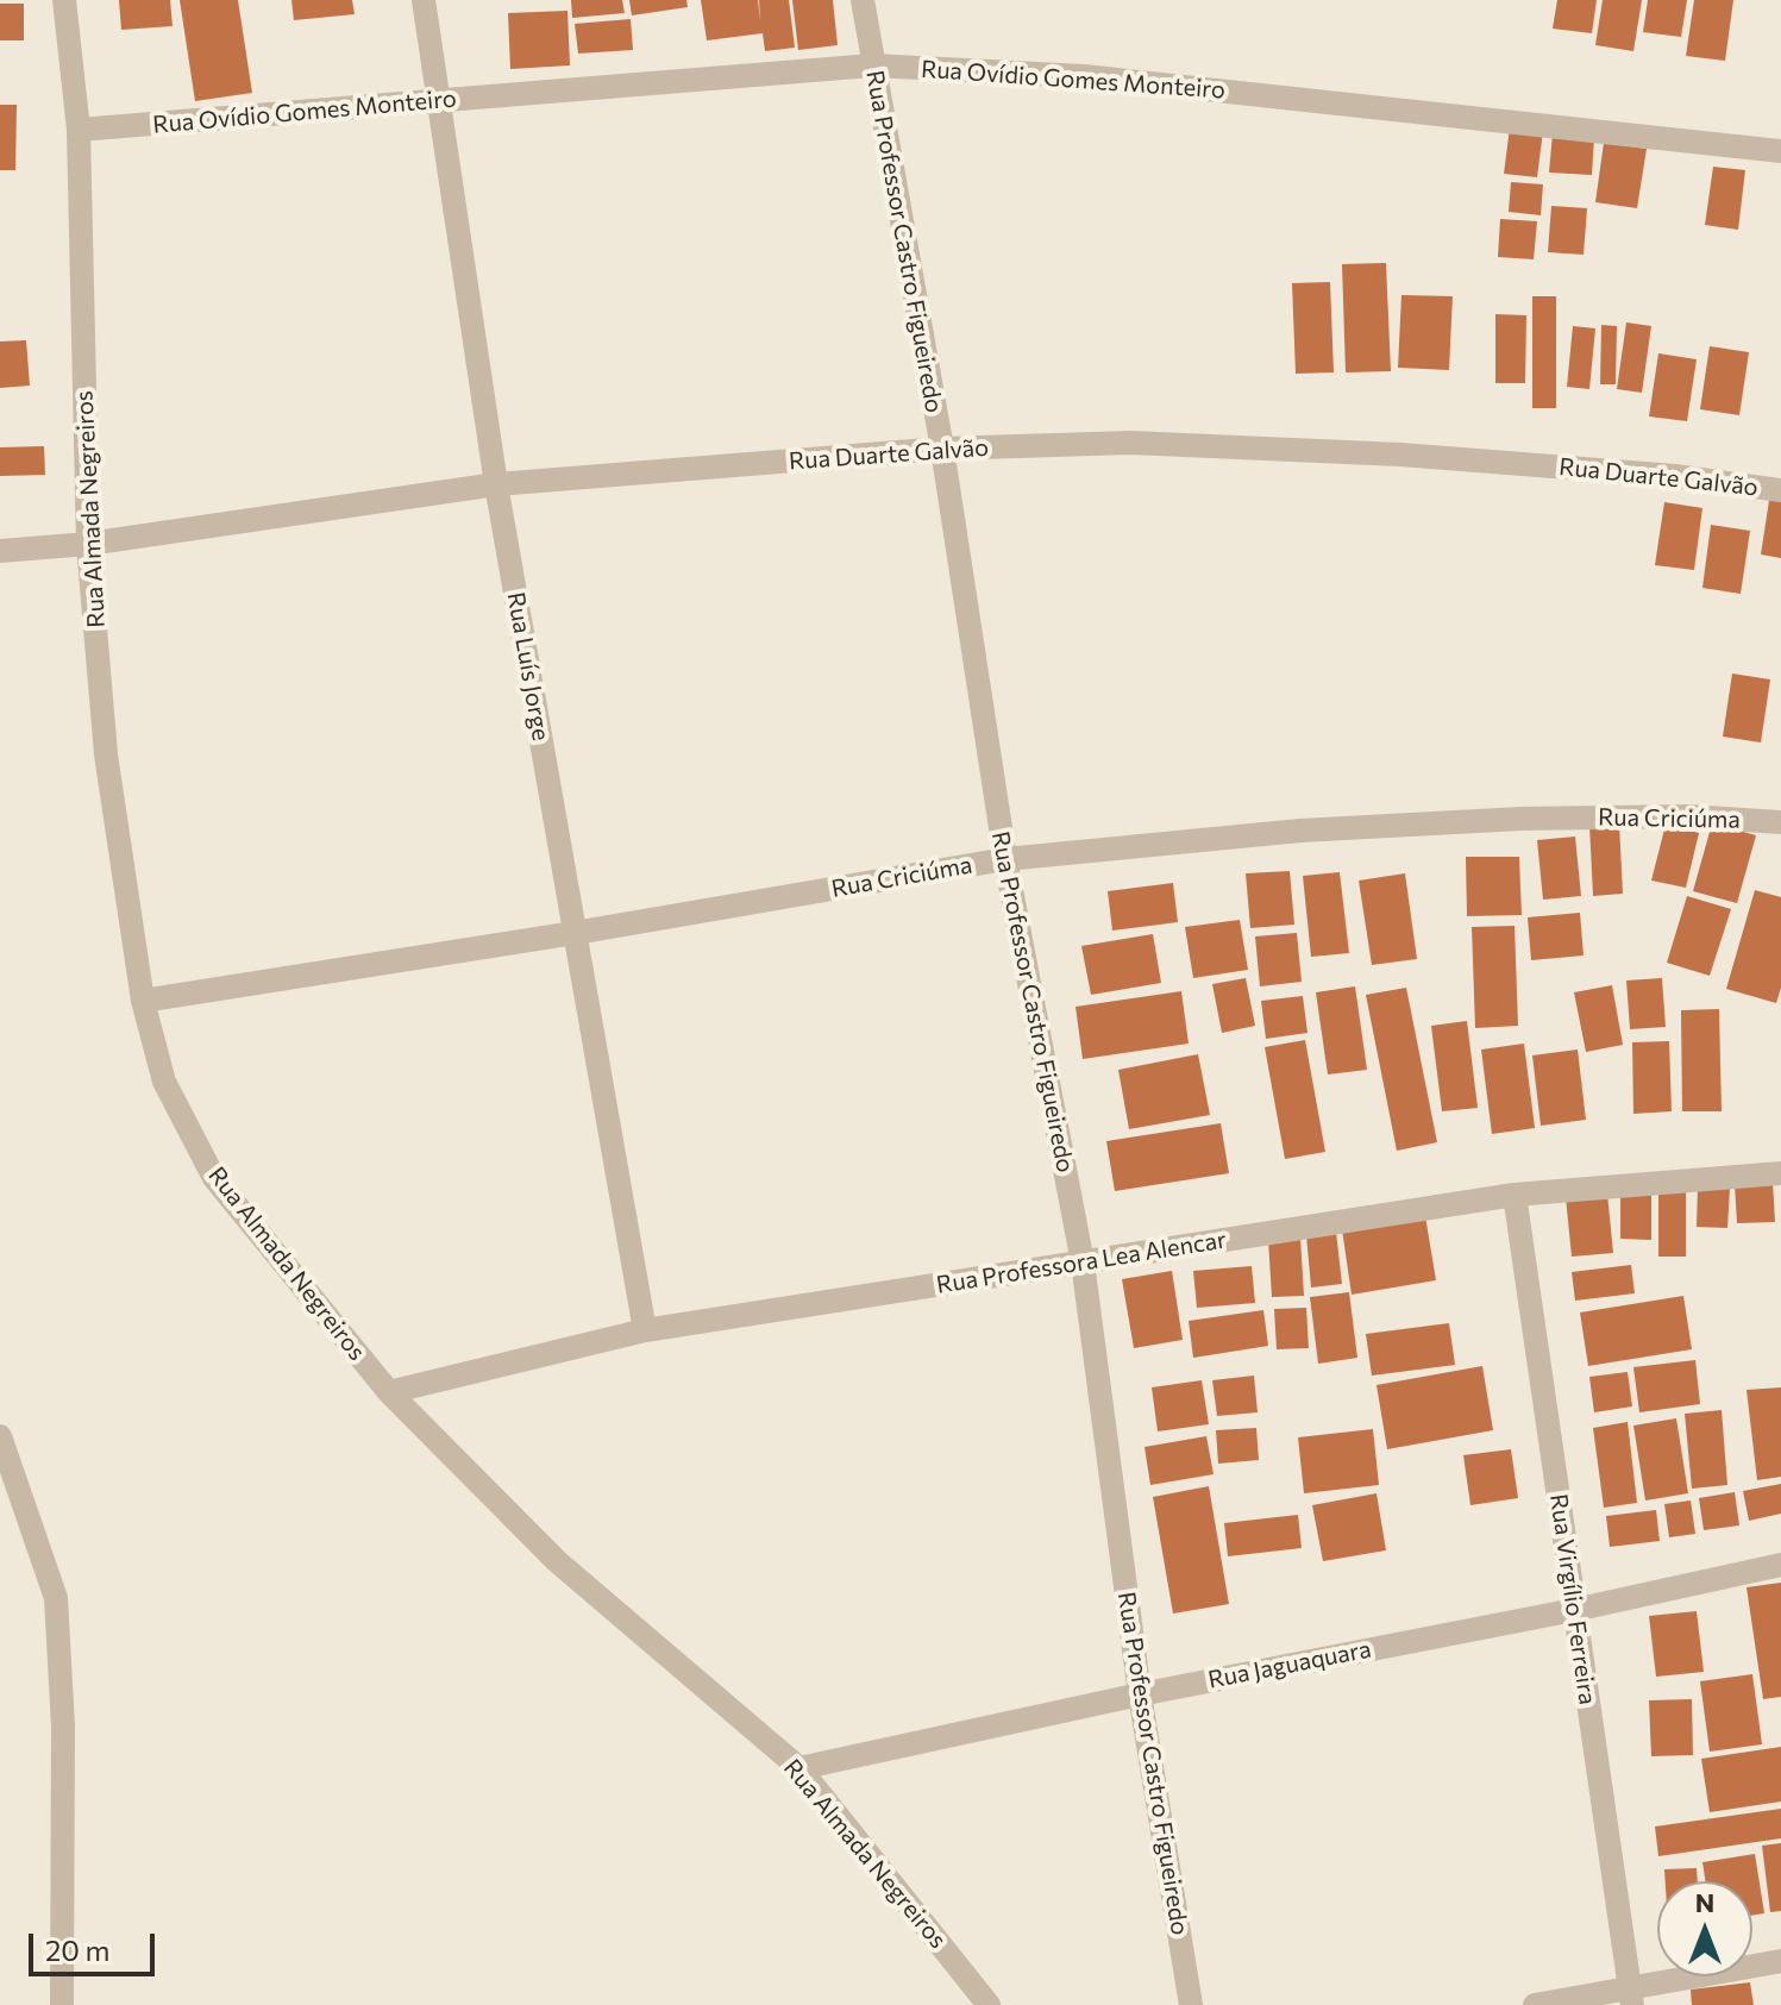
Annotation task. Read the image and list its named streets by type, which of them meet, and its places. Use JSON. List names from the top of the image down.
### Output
{
  "streets": {
    "street": [
      "Rua Ovídio Gomes Monteiro",
      "Rua Professor Castro Figueiredo",
      "Rua Duarte Galvão",
      "Rua Almada Negreiros",
      "Rua Luís Jorge",
      "Rua Criciúma",
      "Rua Professora Lea Alencar",
      "Rua Virgílio Ferreira",
      "Rua Jaguaquara"
    ]
  },
  "crossings": [
    ["Rua Ovídio Gomes Monteiro", "Rua Professor Castro Figueiredo"],
    ["Rua Ovídio Gomes Monteiro", "Rua Almada Negreiros"],
    ["Rua Ovídio Gomes Monteiro", "Rua Luís Jorge"],
    ["Rua Professor Castro Figueiredo", "Rua Duarte Galvão"],
    ["Rua Professor Castro Figueiredo", "Rua Criciúma"],
    ["Rua Professor Castro Figueiredo", "Rua Professora Lea Alencar"],
    ["Rua Professor Castro Figueiredo", "Rua Jaguaquara"],
    ["Rua Duarte Galvão", "Rua Almada Negreiros"],
    ["Rua Duarte Galvão", "Rua Luís Jorge"],
    ["Rua Almada Negreiros", "Rua Criciúma"],
    ["Rua Almada Negreiros", "Rua Professora Lea Alencar"],
    ["Rua Almada Negreiros", "Rua Jaguaquara"],
    ["Rua Luís Jorge", "Rua Criciúma"],
    ["Rua Luís Jorge", "Rua Professora Lea Alencar"],
    ["Rua Professora Lea Alencar", "Rua Virgílio Ferreira"],
    ["Rua Virgílio Ferreira", "Rua Jaguaquara"]
  ],
  "scale_bar": "20 m",
  "north": "top"
}
